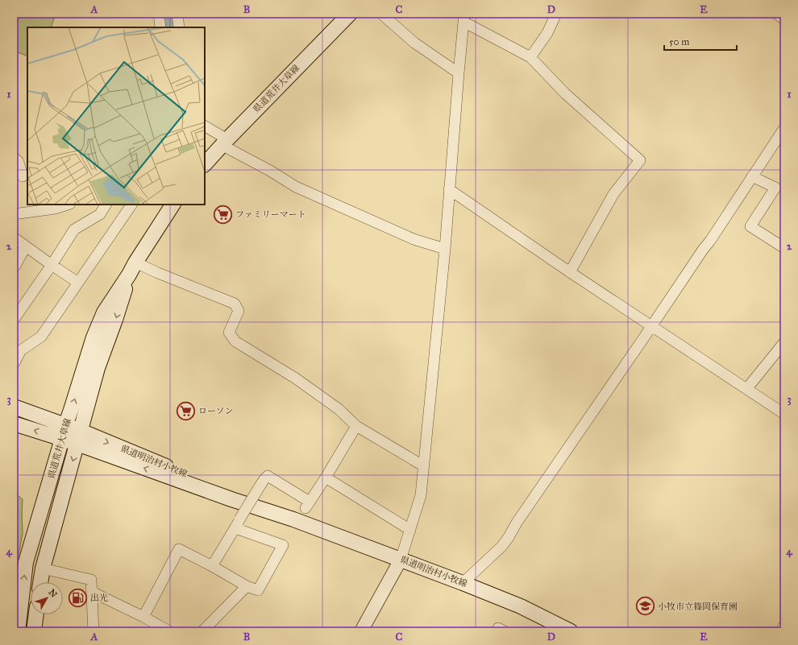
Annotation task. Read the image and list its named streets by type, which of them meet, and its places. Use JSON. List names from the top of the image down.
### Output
{
  "streets": {
    "main road": ["県道荒井大草線", "県道明治村小牧線"]
  },
  "crossings": [
    ["県道荒井大草線", "県道明治村小牧線"]
  ],
  "places": {
    "supermarket": ["ファミリーマート", "ローソン"],
    "fuel station": ["出光"],
    "school or university": ["小牧市立篠岡保育園"]
  },
  "scale_bar": "50 m",
  "north": "top right",
  "grid": {
    "columns": [
      "A",
      "B",
      "C",
      "D",
      "E"
    ],
    "rows": [
      "1",
      "2",
      "3",
      "4"
    ]
  }
}
